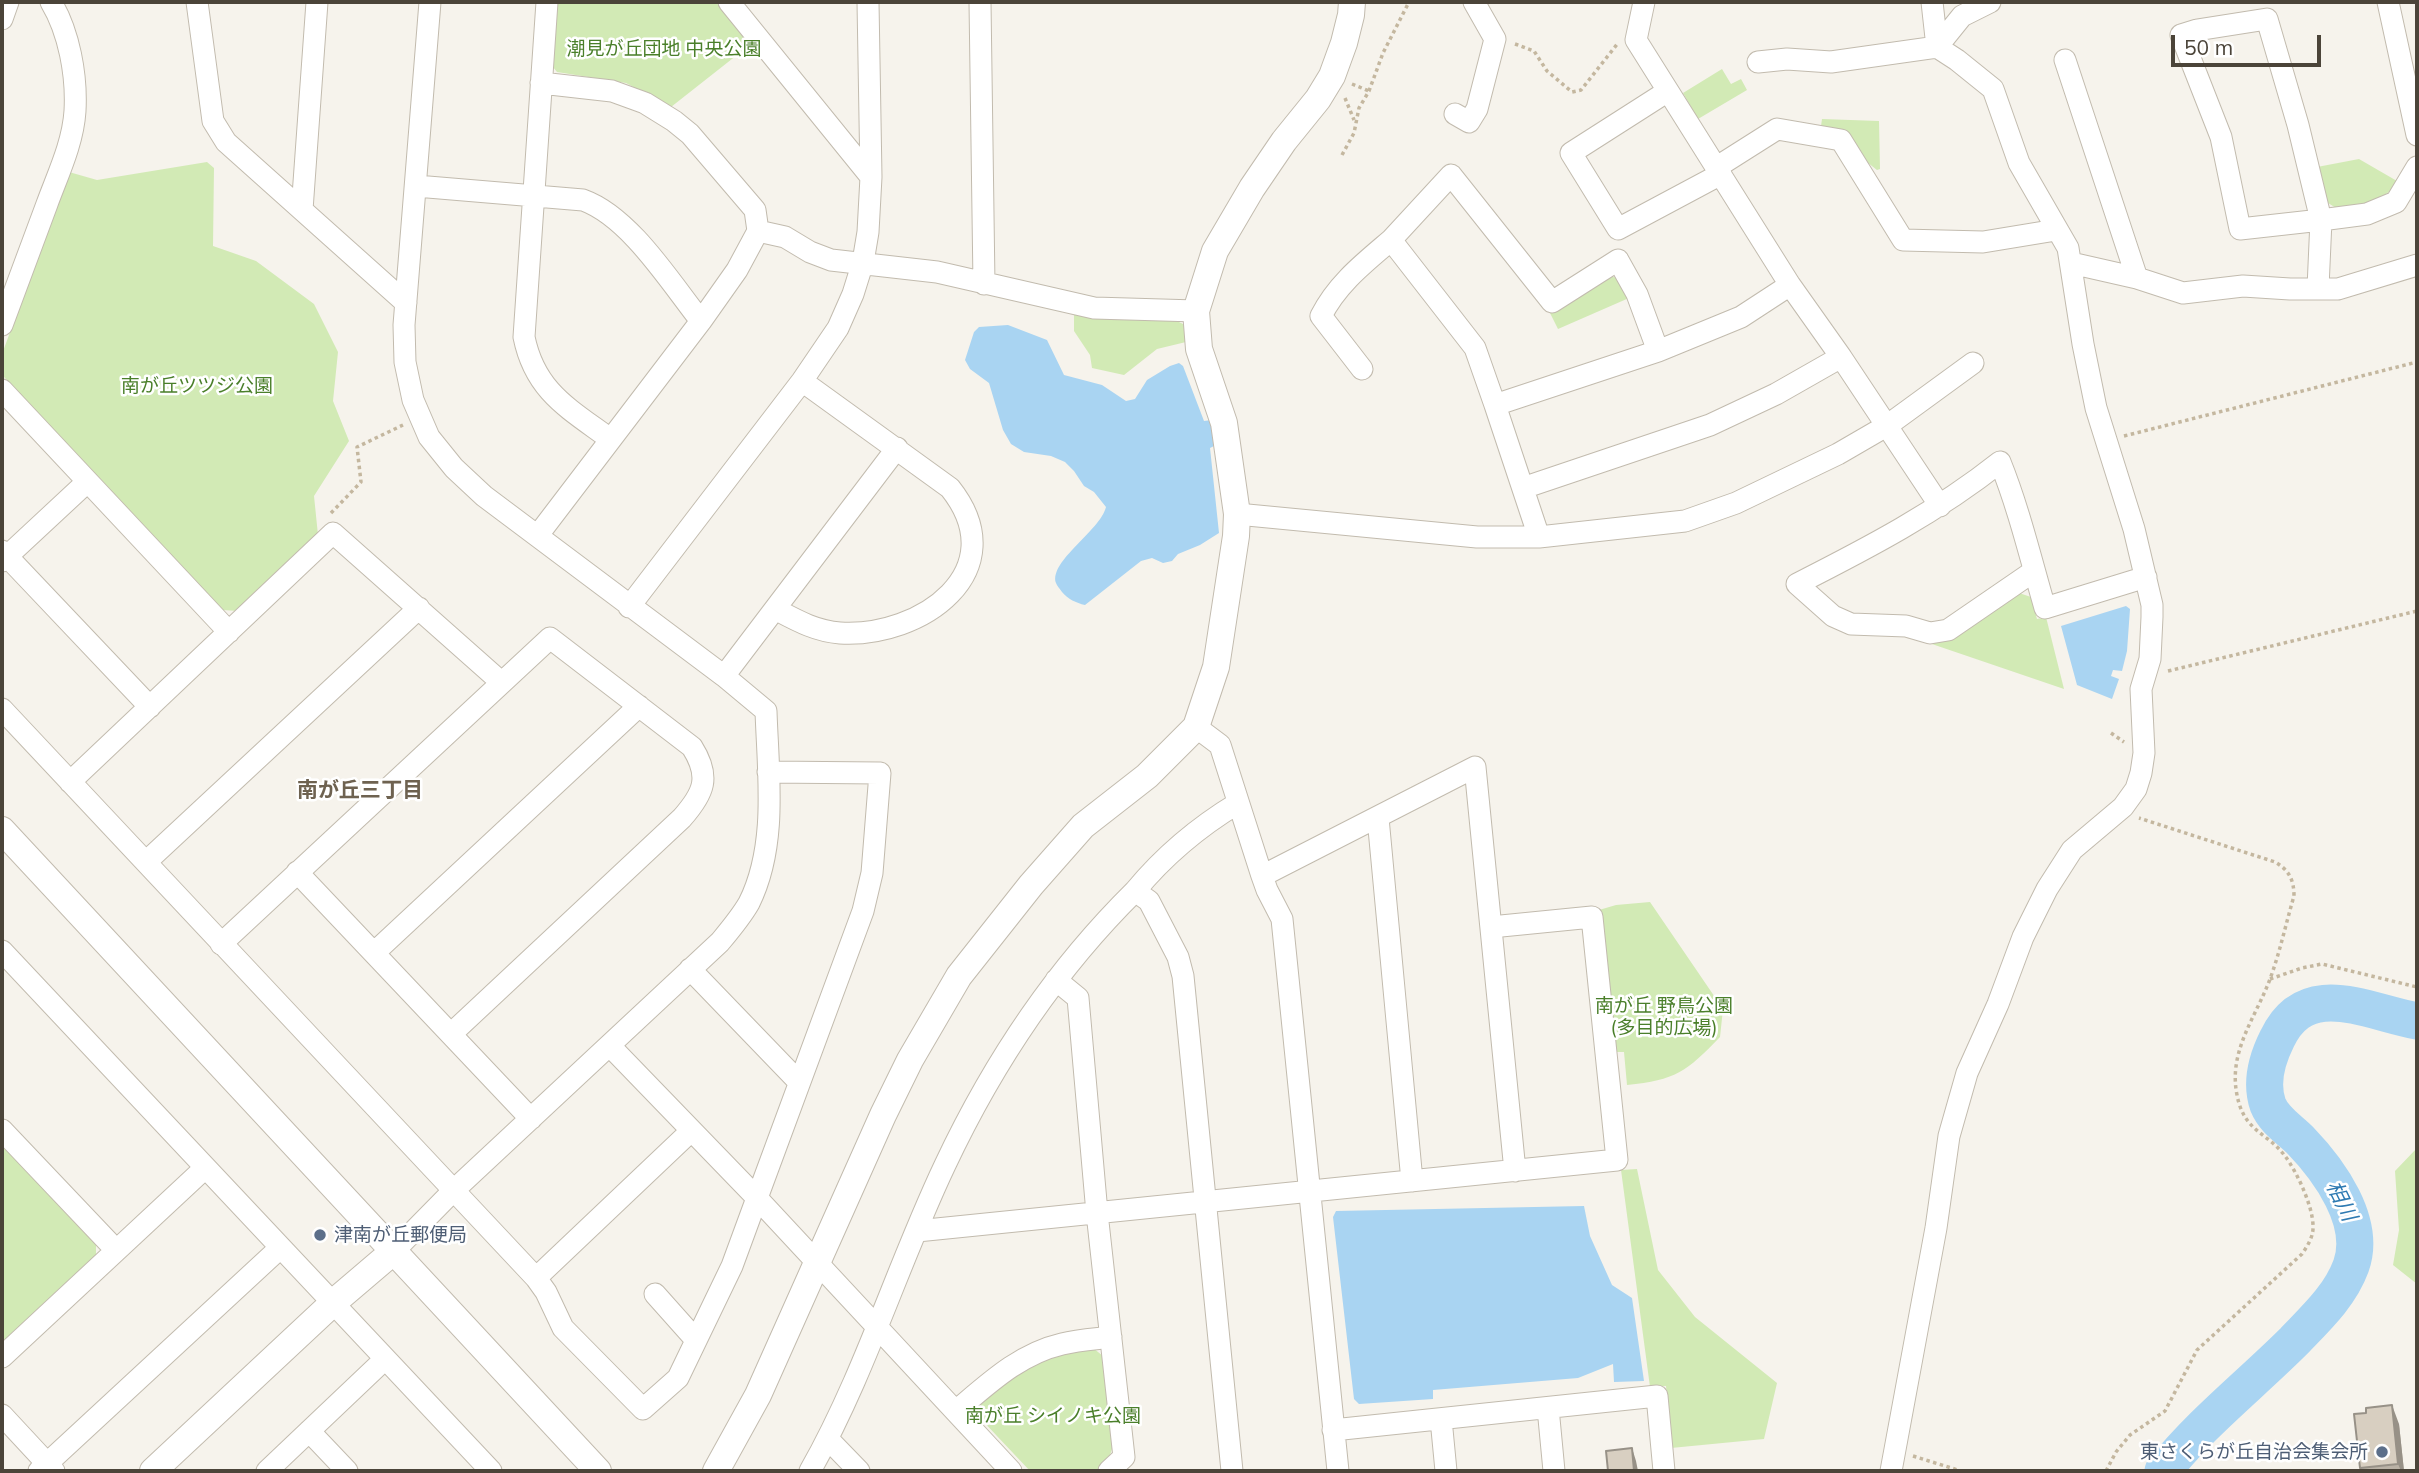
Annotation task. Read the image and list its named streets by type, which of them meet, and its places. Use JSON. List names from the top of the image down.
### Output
{
  "districts": ["南が丘三丁目"],
  "water": ["相川"],
  "parks": [
    "潮見が丘団地 中央公園",
    "南が丘ツツジ公園",
    "南が丘 野鳥公園 (多目的広場)",
    "南が丘 シイノキ公園"
  ],
  "places": ["津南が丘郵便局", "東さくらが丘自治会集会所"],
  "scale_bar": "50 m"
}
